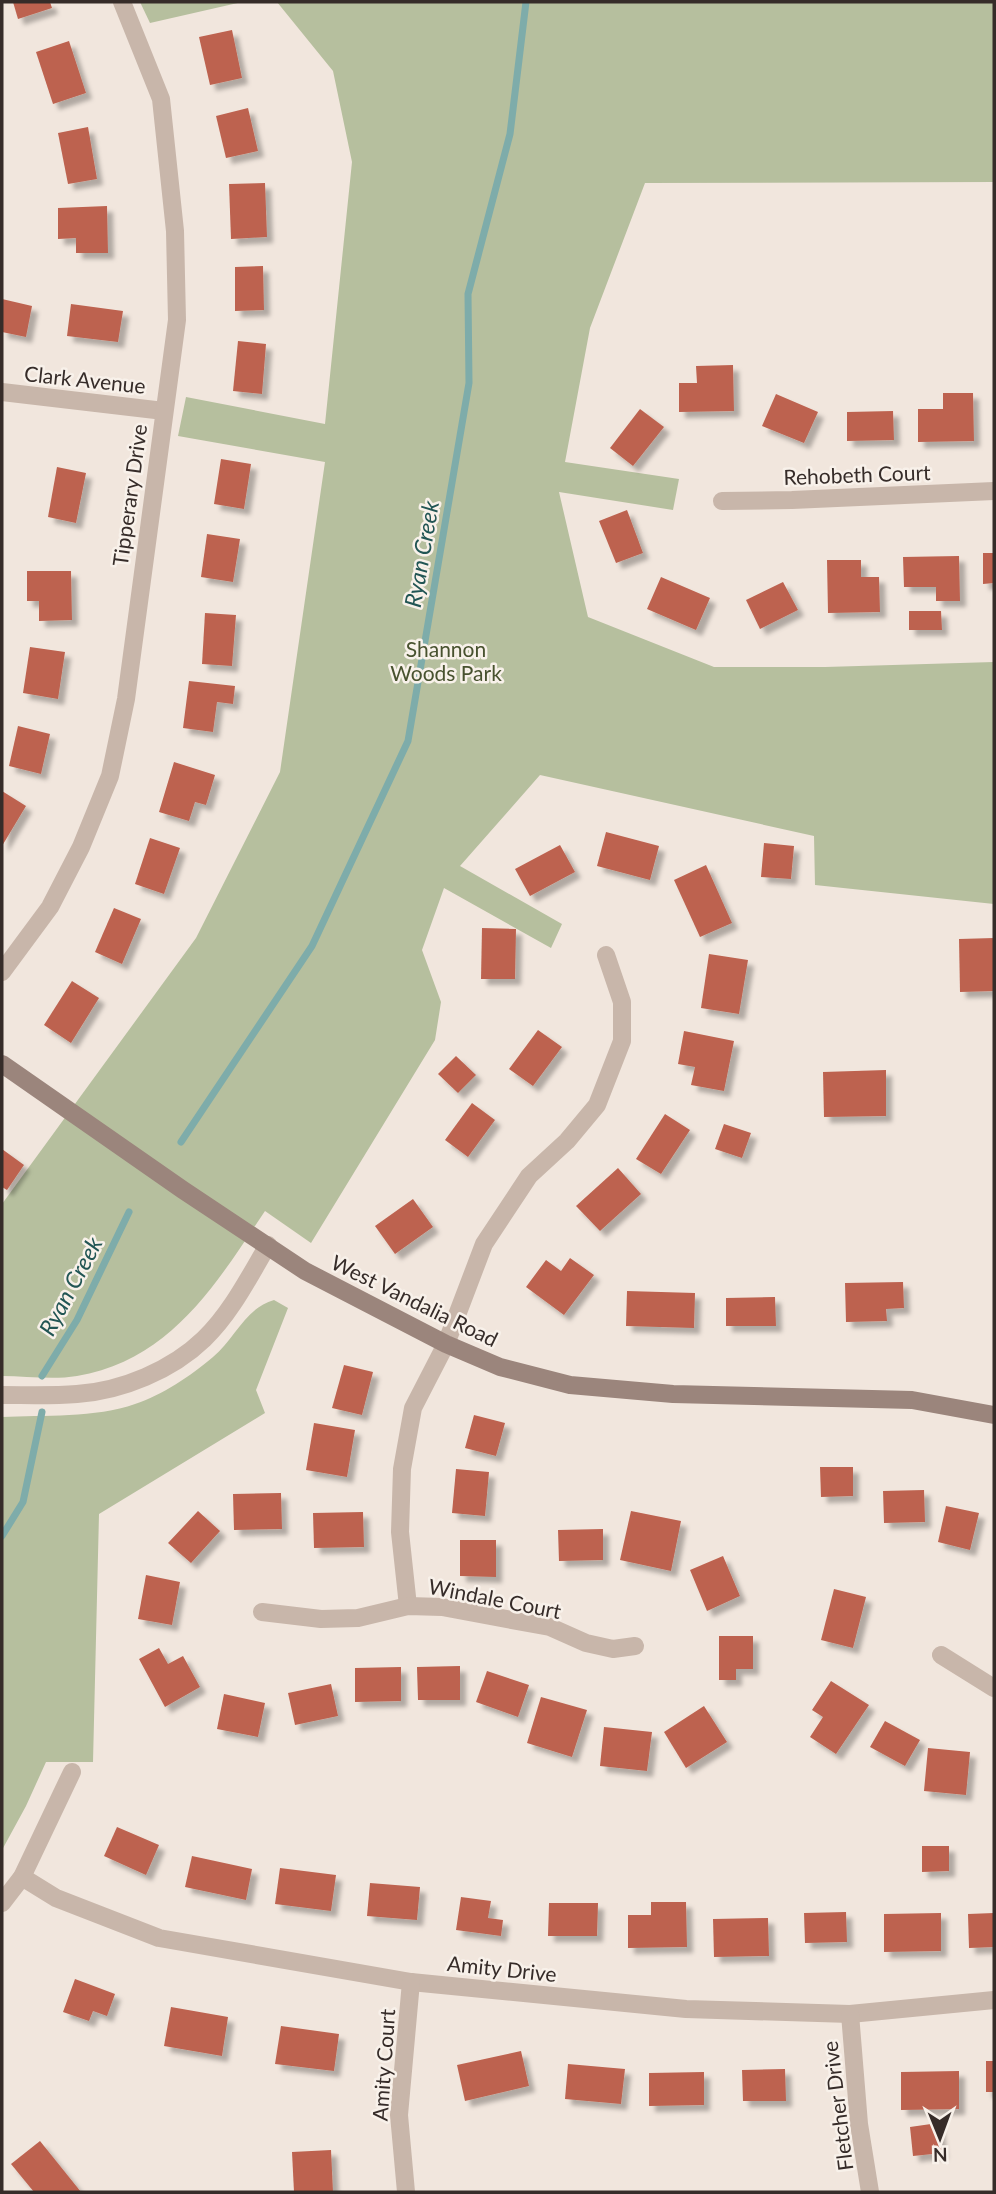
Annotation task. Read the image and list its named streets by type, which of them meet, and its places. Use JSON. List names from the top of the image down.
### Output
{
  "streets": {
    "main road": ["West Vandalia Road"],
    "street": [
      "Clark Avenue",
      "Rehobeth Court",
      "Tipperary Drive",
      "Windale Court",
      "Amity Drive",
      "Amity Court",
      "Fletcher Drive"
    ]
  },
  "crossings": [
    ["Clark Avenue", "Tipperary Drive"],
    ["Amity Drive", "Amity Court"],
    ["Amity Drive", "Fletcher Drive"]
  ],
  "water": ["Ryan Creek"],
  "parks": ["Shannon Woods Park"],
  "north": "bottom"
}
